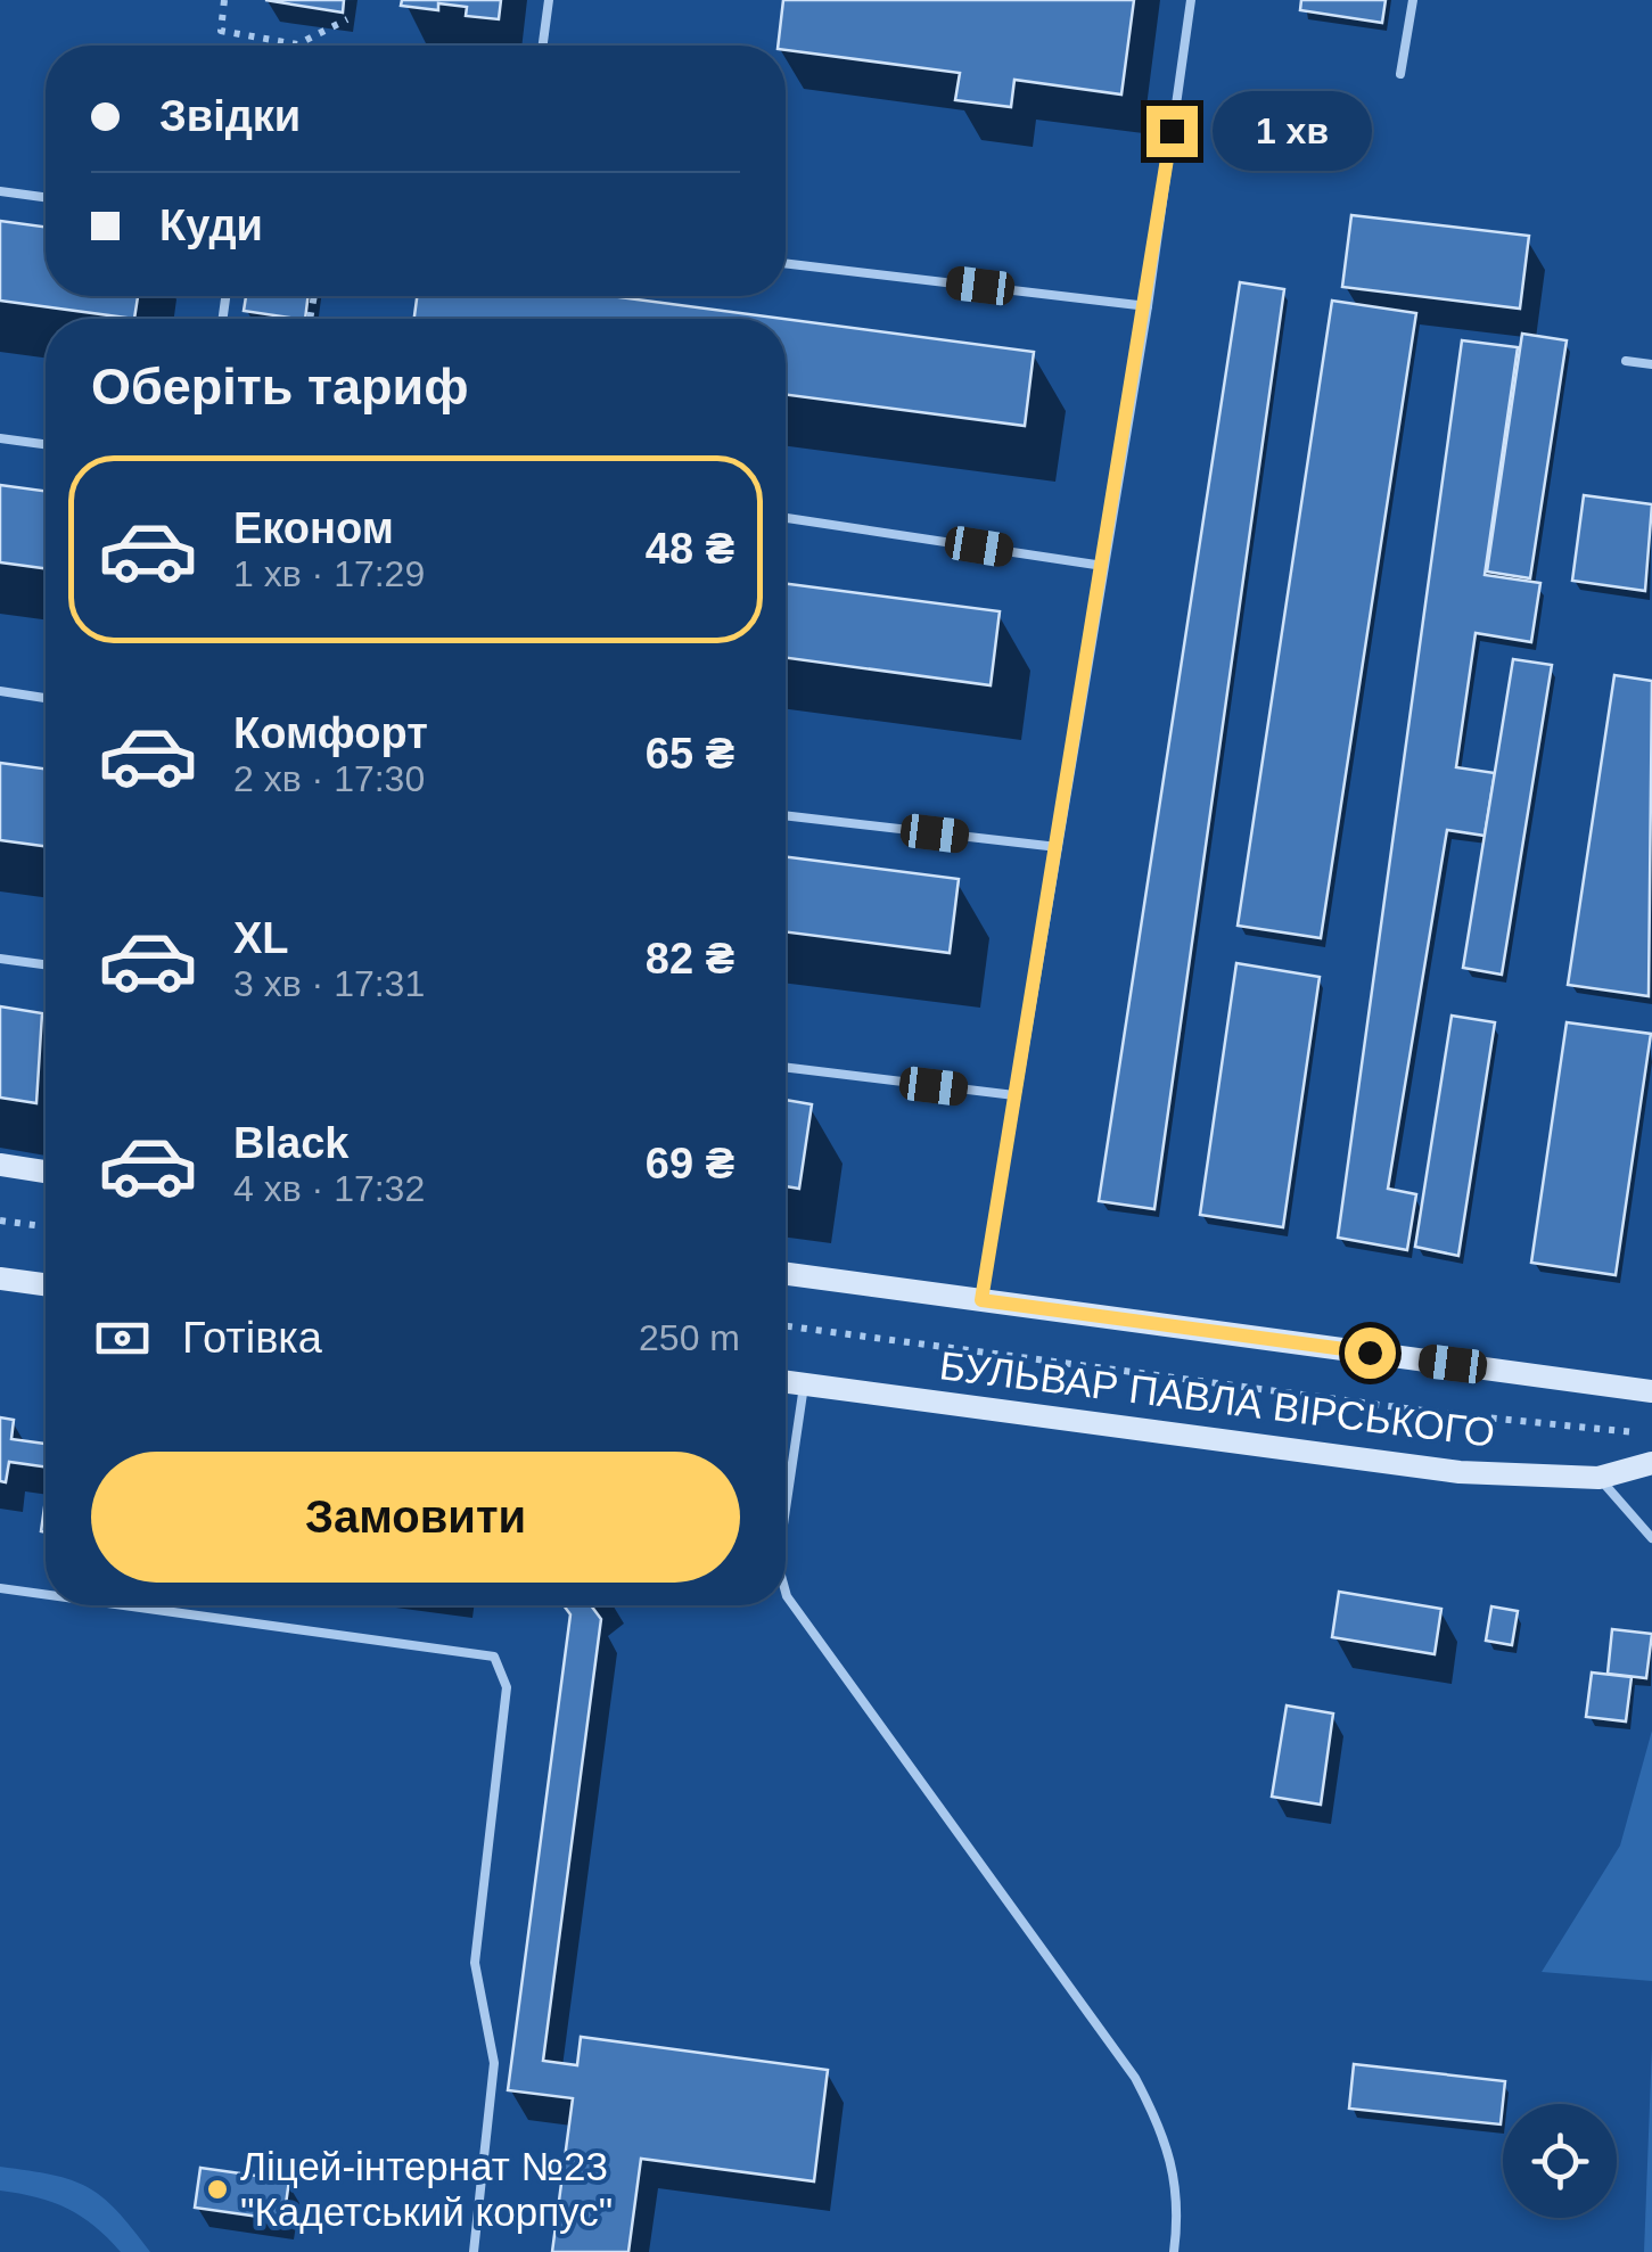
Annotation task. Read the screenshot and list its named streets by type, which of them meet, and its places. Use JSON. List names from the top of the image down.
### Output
{
  "streets": {
    "street": ["БУЛЬВАР ПАВЛА ВІРСЬКОГО"]
  },
  "places": ["Ліцей-інтернат №23 \"Кадетський корпус\""],
  "page": {
    "banner": ["Звідки", "Куди"],
    "bubble": "1 хв",
    "heading": "Оберіть тариф",
    "list": [
      {
        "name": "Економ",
        "note": "1 хв · 17:29",
        "value": "48 ₴"
      },
      {
        "name": "Комфорт",
        "note": "2 хв · 17:30",
        "value": "65 ₴"
      },
      {
        "name": "XL",
        "note": "3 хв · 17:31",
        "value": "82 ₴"
      },
      {
        "name": "Black",
        "note": "4 хв · 17:32",
        "value": "69 ₴"
      }
    ],
    "pay": ["Готівка", "250 m"],
    "buttons": "Замовити"
  }
}
